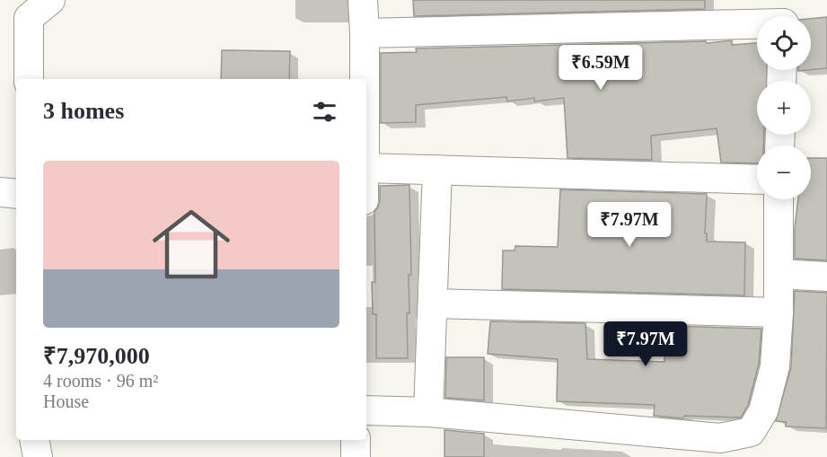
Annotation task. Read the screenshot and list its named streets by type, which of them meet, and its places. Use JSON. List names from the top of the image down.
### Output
{
  "page": {
    "map_buttons": ["+", "−"],
    "price": ["₹6.59M", "₹7.97M", "₹7.97M"],
    "heading": "3 homes",
    "list": [
      {
        "name": "₹7,970,000",
        "note": "4 rooms · 96 m² · House"
      }
    ]
  }
}
